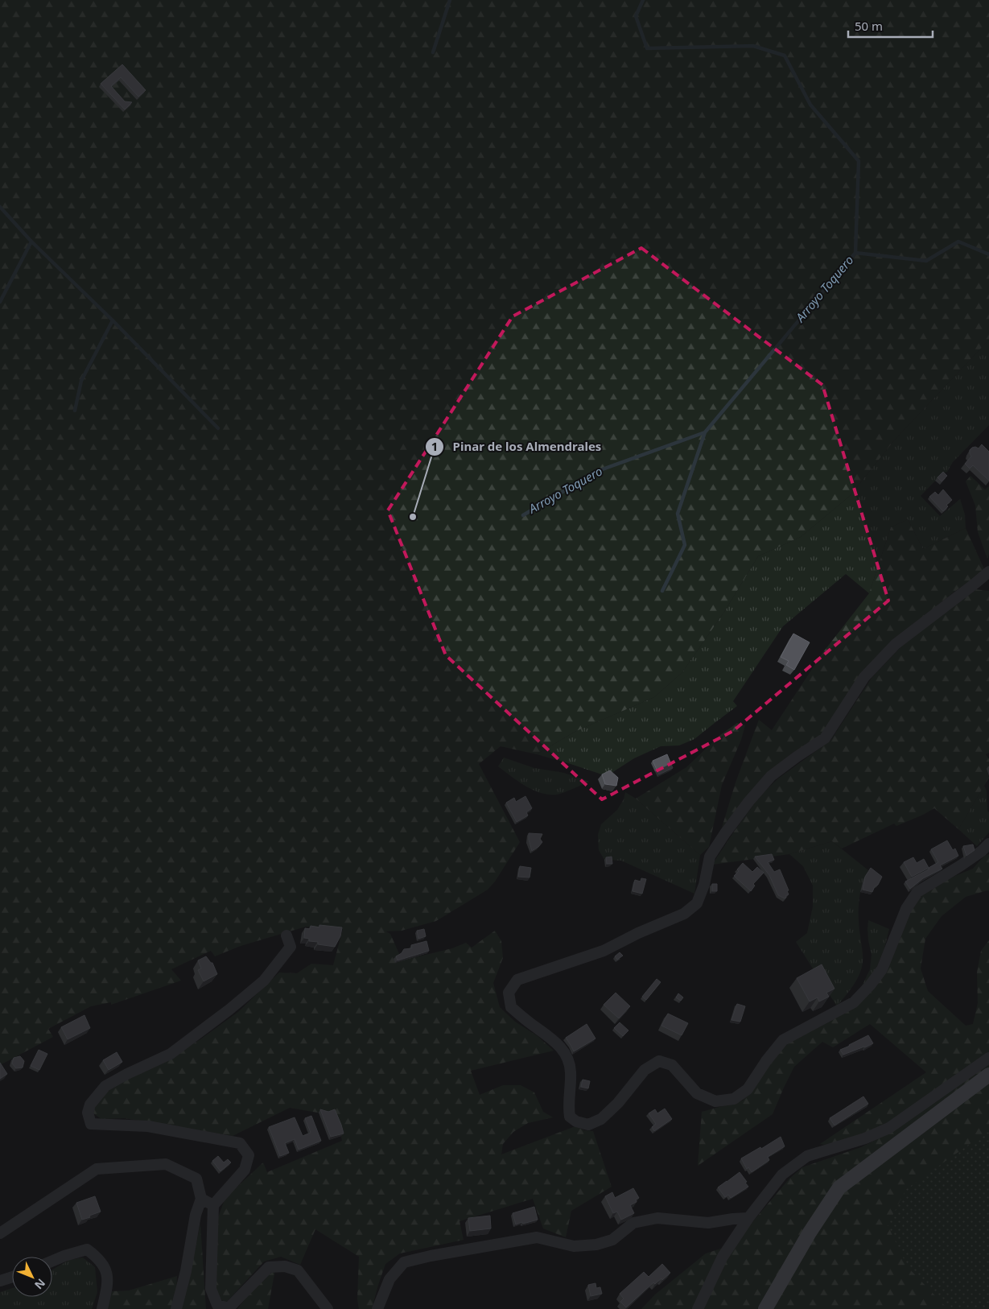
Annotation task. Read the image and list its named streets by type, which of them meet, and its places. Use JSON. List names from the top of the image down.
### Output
{
  "water": ["Arroyo Toquero"],
  "places": ["Pinar de los Almendrales"],
  "scale_bar": "50 m",
  "north": "bottom right"
}
